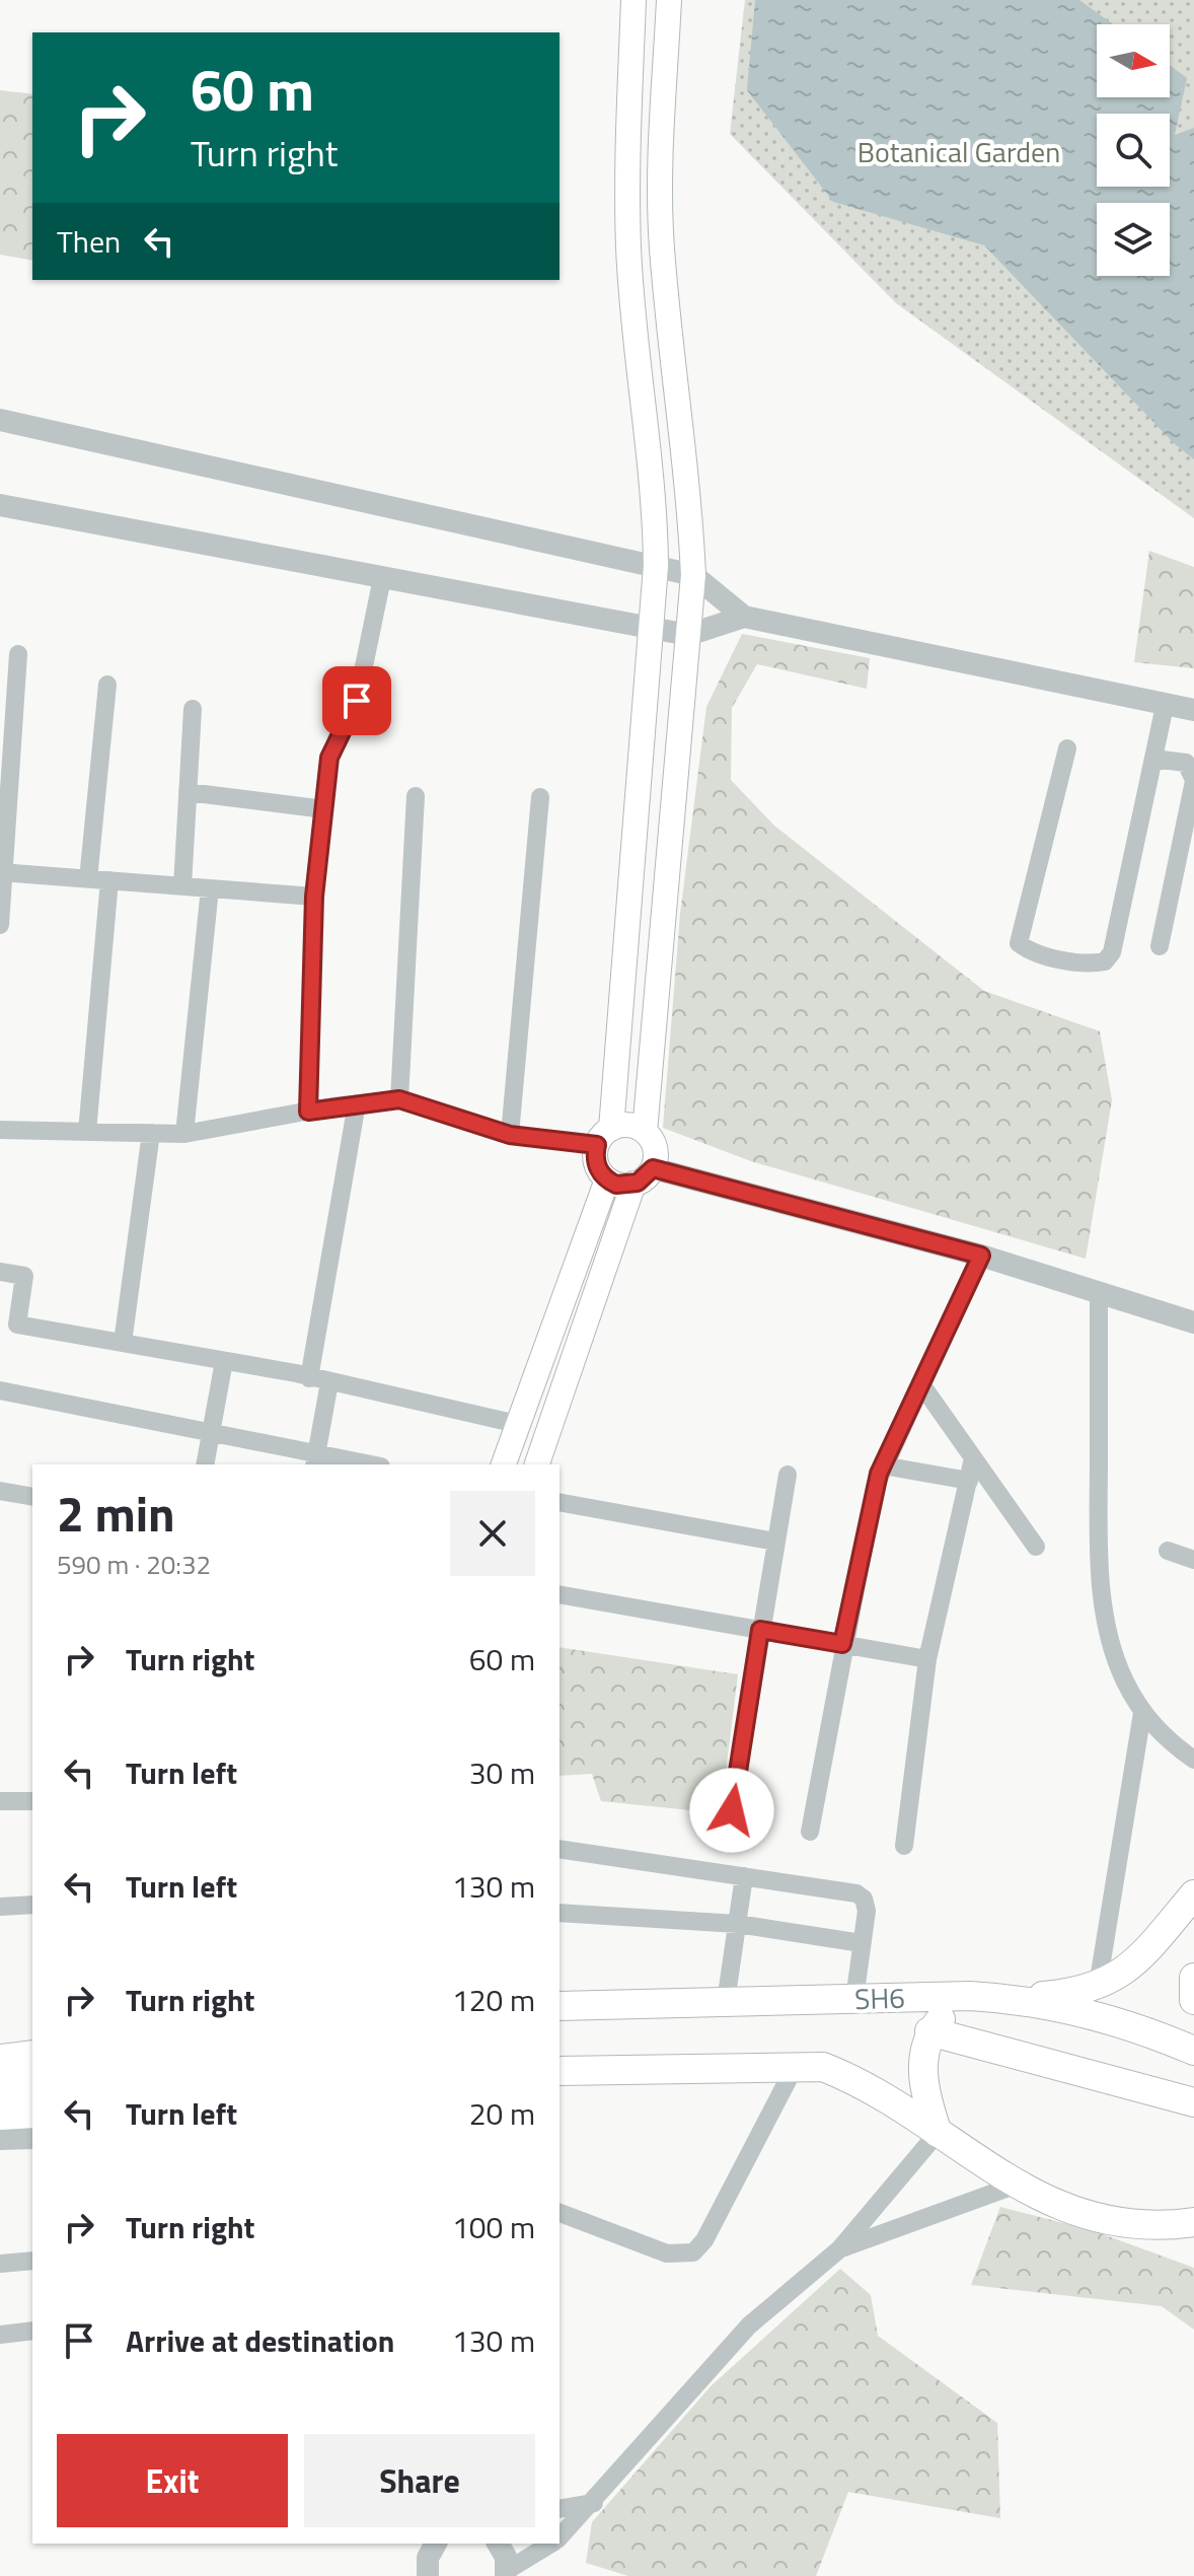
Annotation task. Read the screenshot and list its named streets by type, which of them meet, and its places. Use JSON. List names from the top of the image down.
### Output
{
  "streets": {
    "main road": ["SH6"]
  },
  "parks": ["Botanical Garden"],
  "north": "right",
  "page": {
    "turn": ["60 m", "Turn right"],
    "then": "Then",
    "heading": ["2 min", "590 m · 20:32"],
    "list": [
      {
        "name": "Turn right",
        "value": "60 m"
      },
      {
        "name": "Turn left",
        "value": "30 m"
      },
      {
        "name": "Turn left",
        "value": "130 m"
      },
      {
        "name": "Turn right",
        "value": "120 m"
      },
      {
        "name": "Turn left",
        "value": "20 m"
      },
      {
        "name": "Turn right",
        "value": "100 m"
      },
      {
        "name": "Arrive at destination",
        "value": "130 m"
      }
    ],
    "buttons": ["Exit", "Share"]
  }
}
